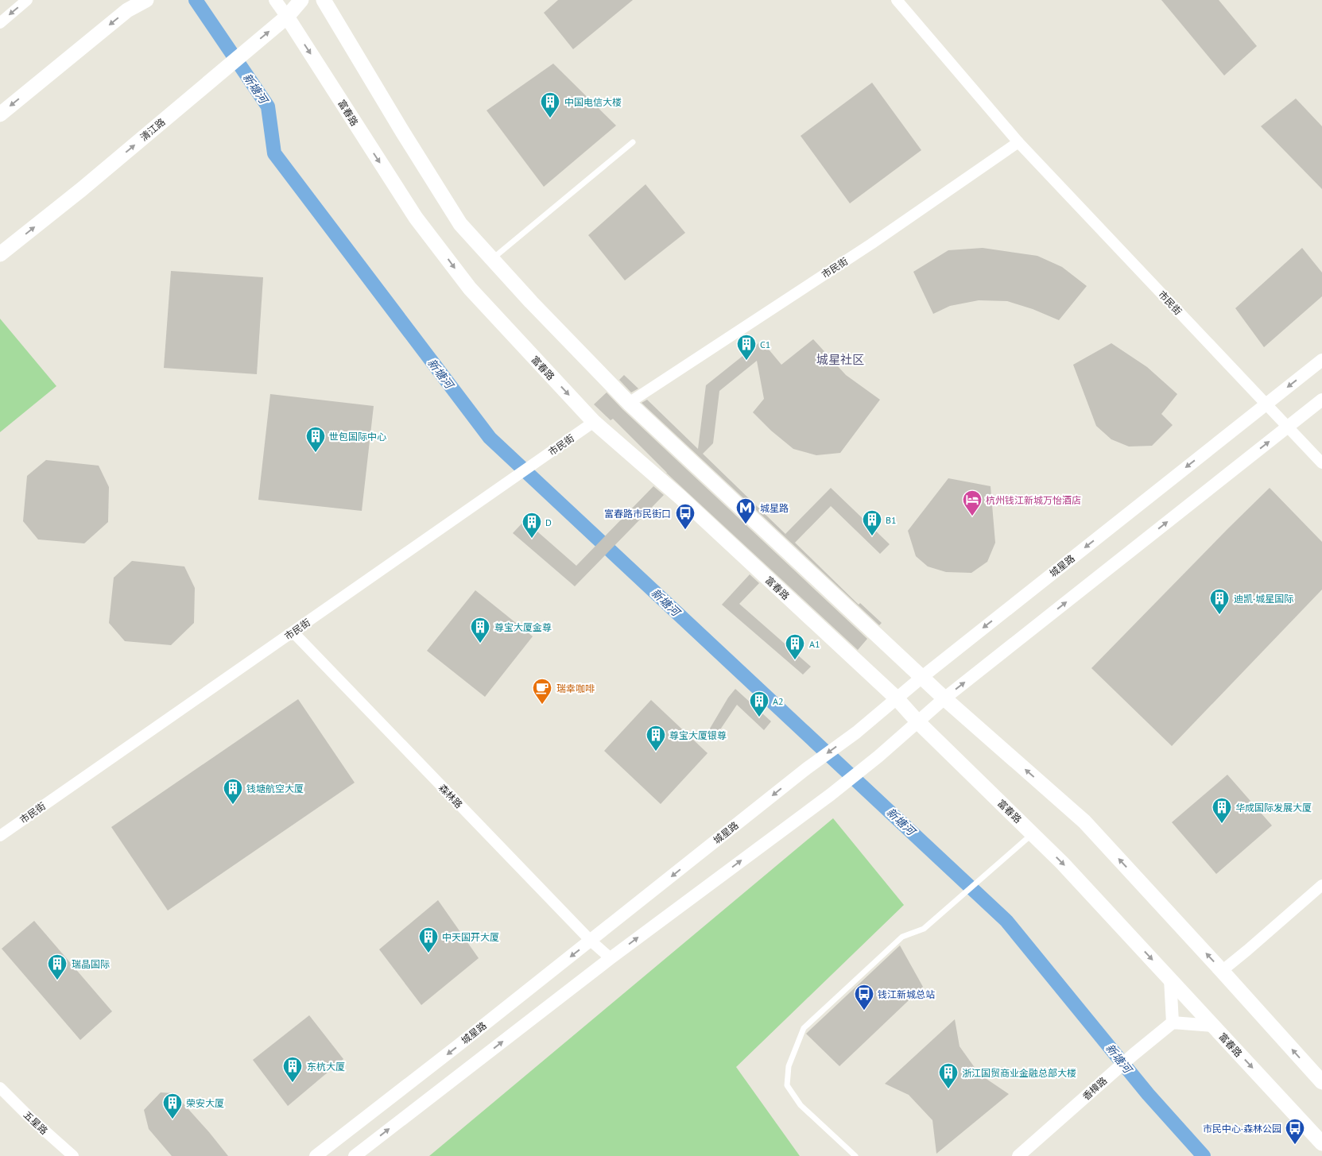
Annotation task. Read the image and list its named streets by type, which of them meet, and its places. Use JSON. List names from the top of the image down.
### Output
{
  "streets": {
    "main road": ["富春路", "清江路"],
    "street": [
      "市民街",
      "城星路",
      "森林路",
      "香樟路",
      "五星路"
    ]
  },
  "crossings": [
    ["富春路", "清江路"],
    ["富春路", "市民街"],
    ["富春路", "城星路"],
    ["市民街", "城星路"],
    ["市民街", "森林路"],
    ["城星路", "森林路"]
  ],
  "one_way": ["富春路"],
  "districts": ["城星社区"],
  "water": ["新塘河"],
  "places": {
    "building": [
      "中国电信大楼",
      "C1",
      "世包国际中心",
      "B1",
      "D",
      "迪凯·城星国际",
      "尊宝大厦金尊",
      "A1",
      "A2",
      "尊宝大厦银尊",
      "钱塘航空大厦",
      "华成国际发展大厦",
      "中天国开大厦",
      "瑞晶国际",
      "东杭大厦",
      "浙江国贸商业金融总部大楼",
      "荣安大厦"
    ],
    "hotel": ["杭州钱江新城万怡酒店"],
    "metro station": ["城星路"],
    "bus stop": ["富春路市民街口", "钱江新城总站", "市民中心·森林公园"],
    "cafe": ["瑞幸咖啡"]
  }
}
